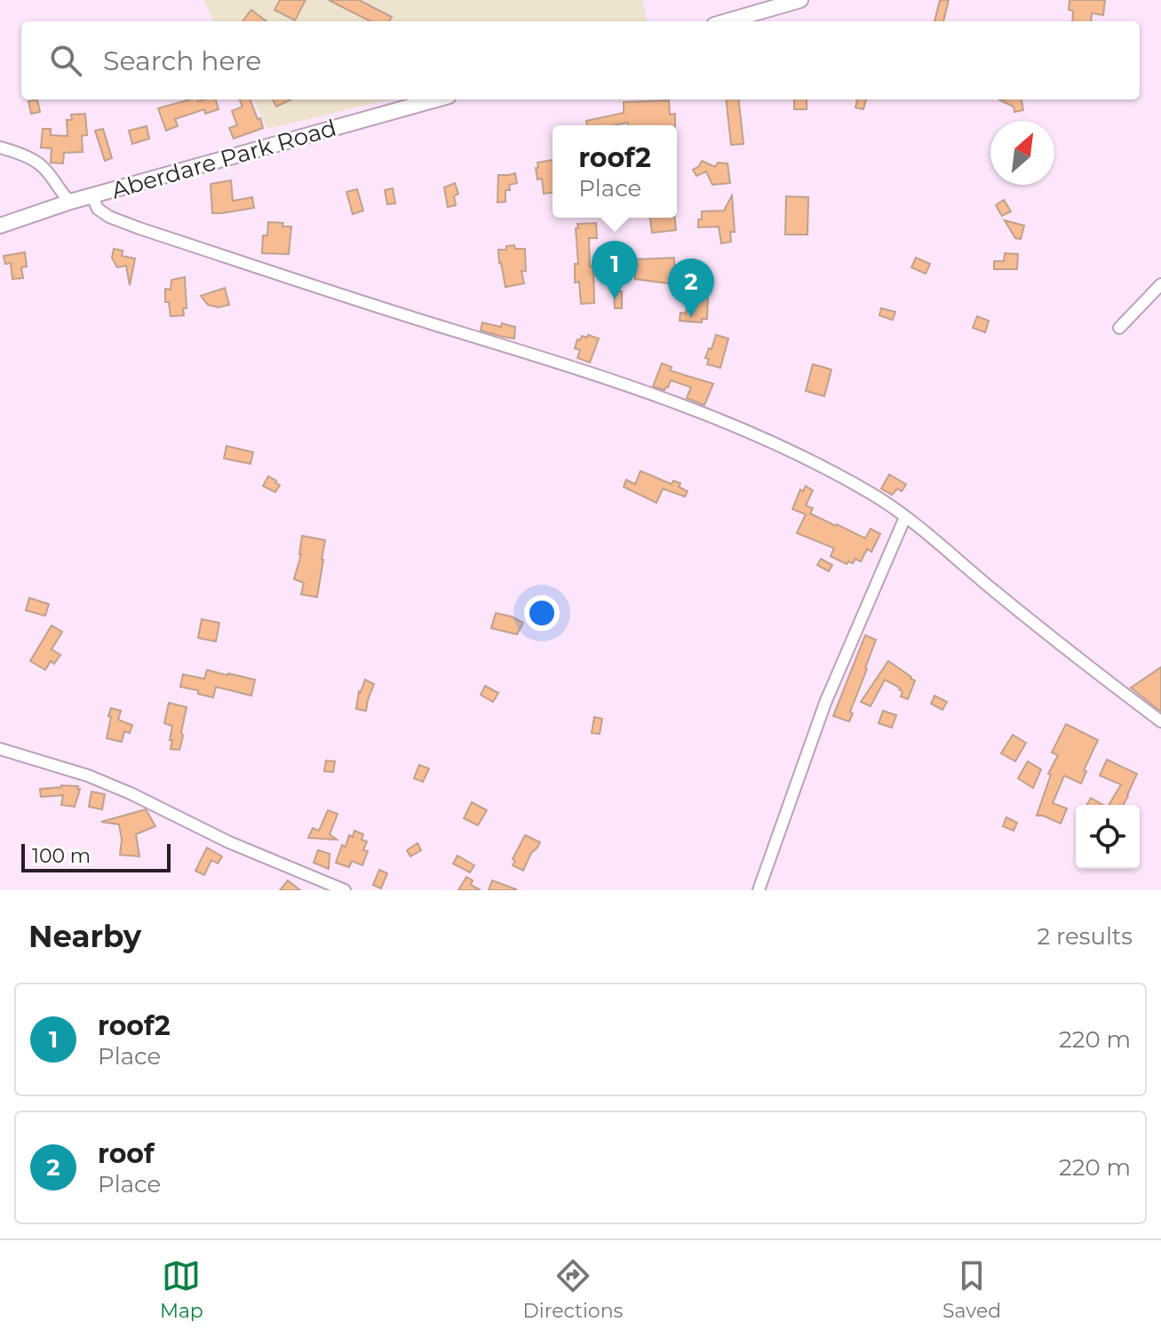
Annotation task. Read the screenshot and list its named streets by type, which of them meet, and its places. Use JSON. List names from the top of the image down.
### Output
{
  "streets": {
    "street": ["Aberdare Park Road"]
  },
  "scale_bar": "100 m",
  "north": "top right",
  "page": {
    "search": "Search here",
    "popup": ["roof2", "Place"],
    "pins": ["1", "2"],
    "scale": "100 m",
    "heading": ["Nearby", "2 results"],
    "list": [
      {
        "mark": "1",
        "name": "roof2",
        "note": "Place",
        "value": "220 m"
      },
      {
        "mark": "2",
        "name": "roof",
        "note": "Place",
        "value": "220 m"
      }
    ],
    "nav": ["Map", "Directions", "Saved"]
  }
}
